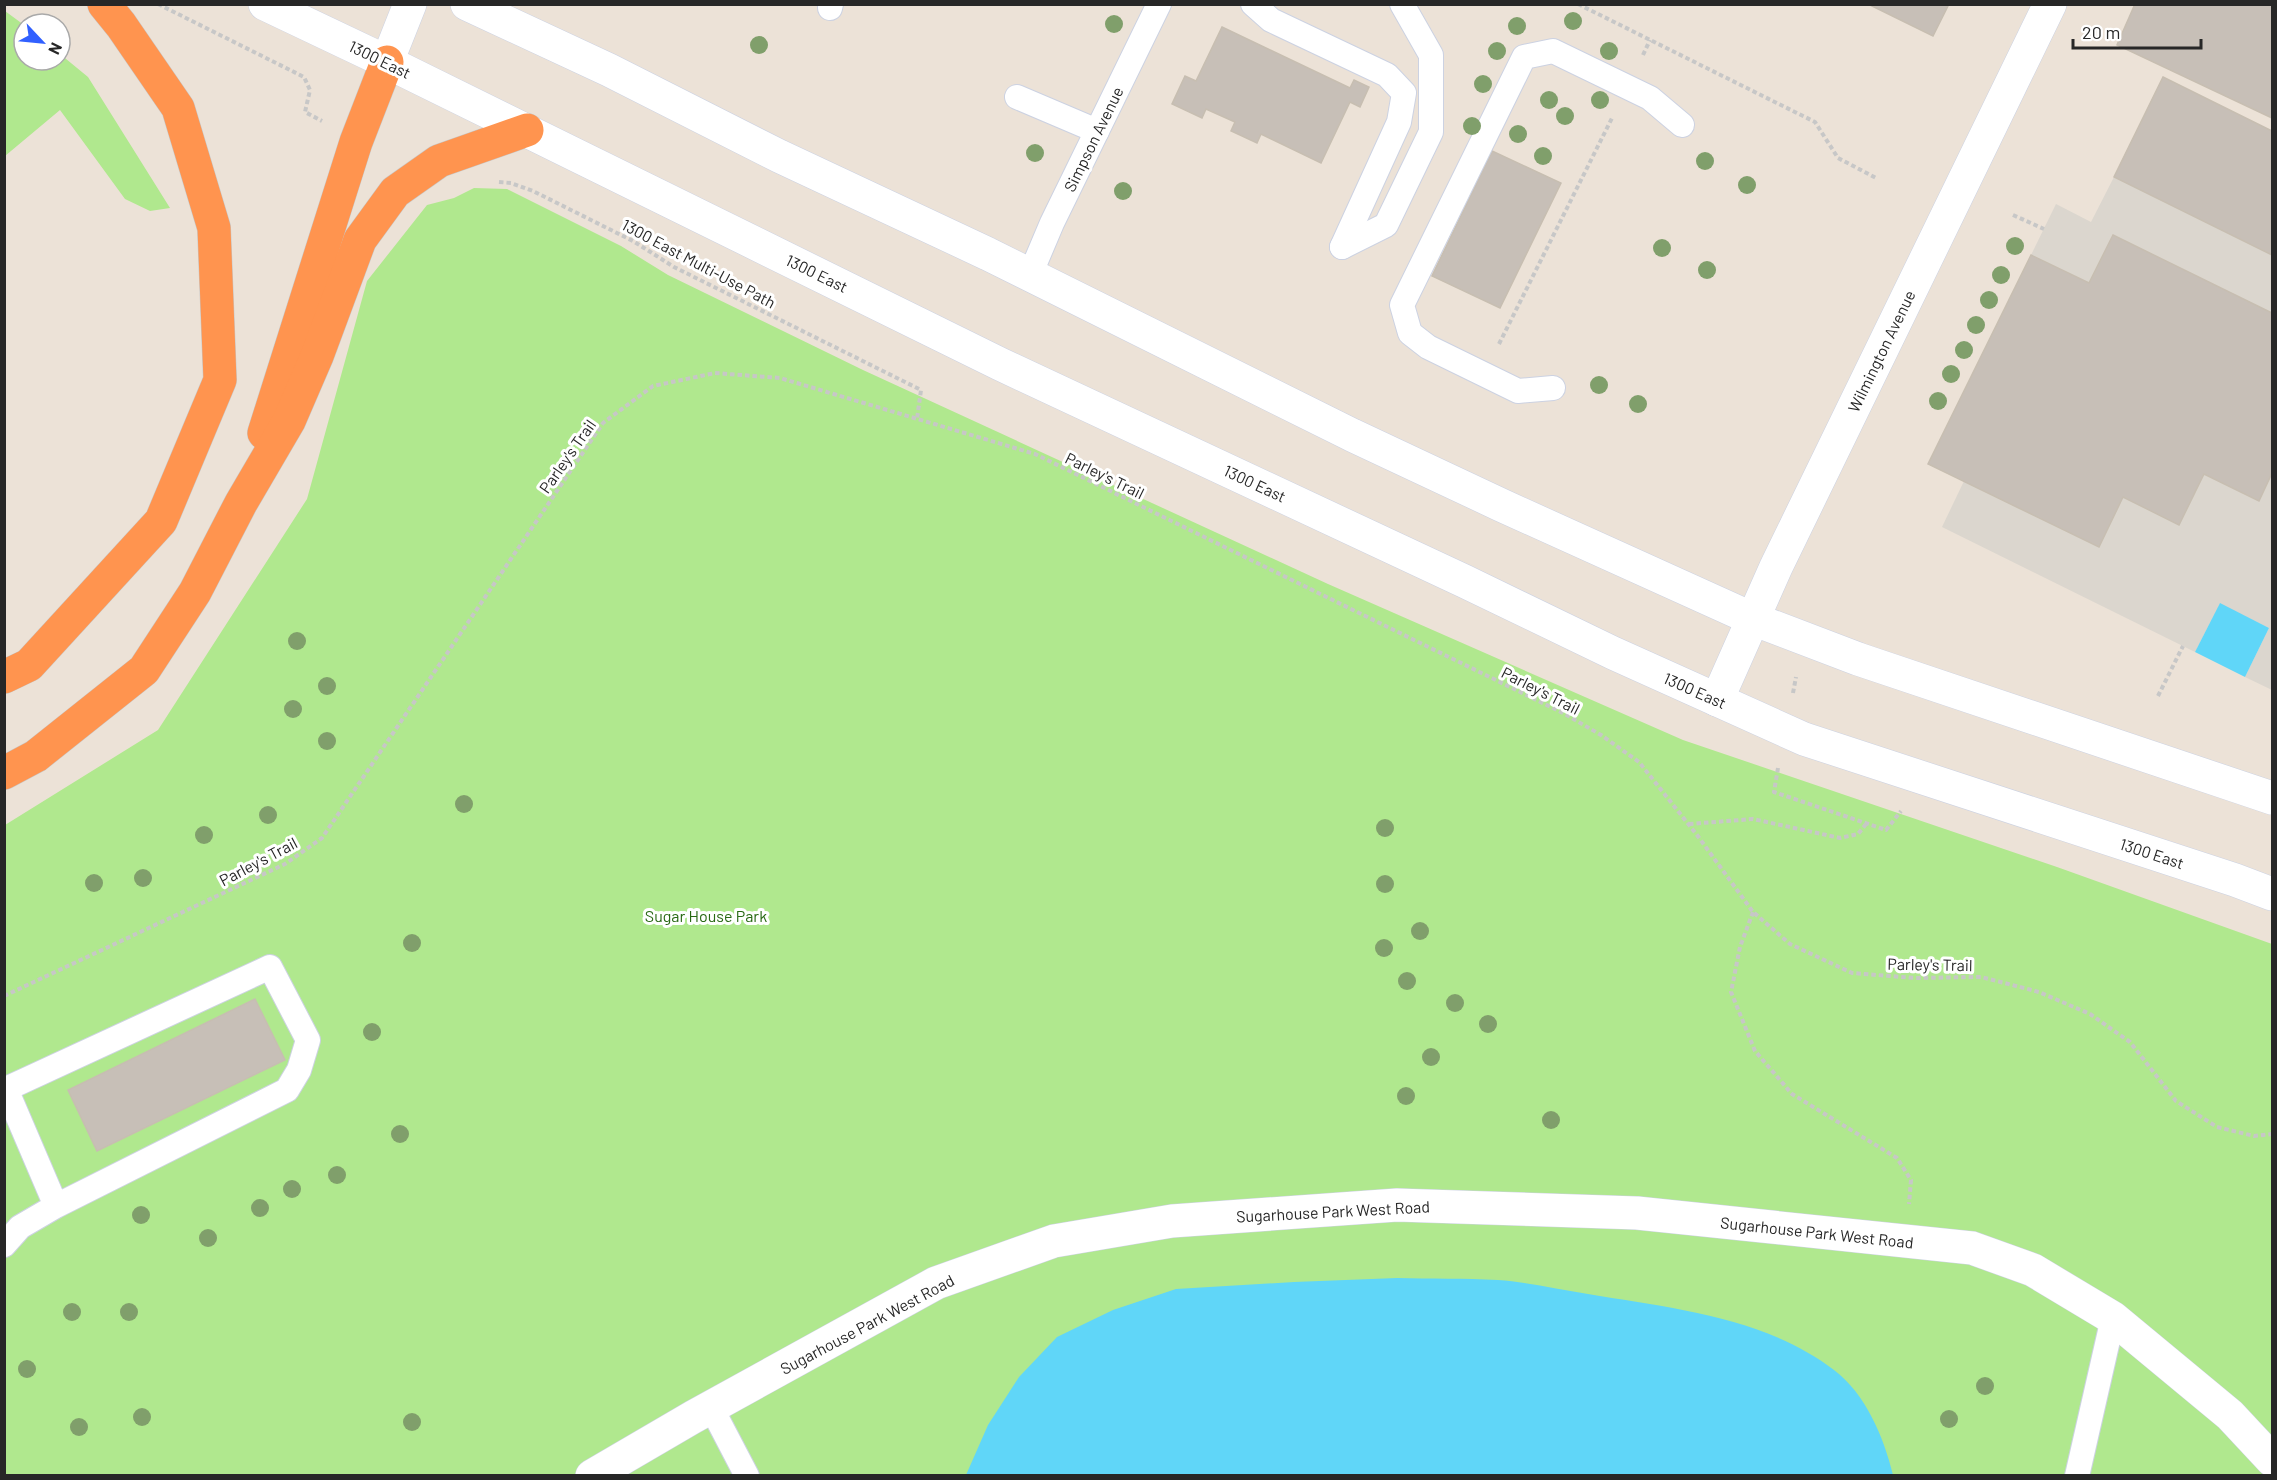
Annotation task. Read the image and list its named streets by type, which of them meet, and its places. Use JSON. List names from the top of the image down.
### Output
{
  "streets": {
    "main road": ["1300 East", "Wilmington Avenue", "Sugarhouse Park West Road"],
    "lane": ["Simpson Avenue"],
    "path": ["1300 East Multi-Use Path", "Parley's Trail"]
  },
  "crossings": [
    ["1300 East", "Wilmington Avenue"],
    ["1300 East Multi-Use Path", "Parley's Trail"]
  ],
  "parks": ["Sugar House Park"],
  "scale_bar": "20 m",
  "north": "bottom right"
}
